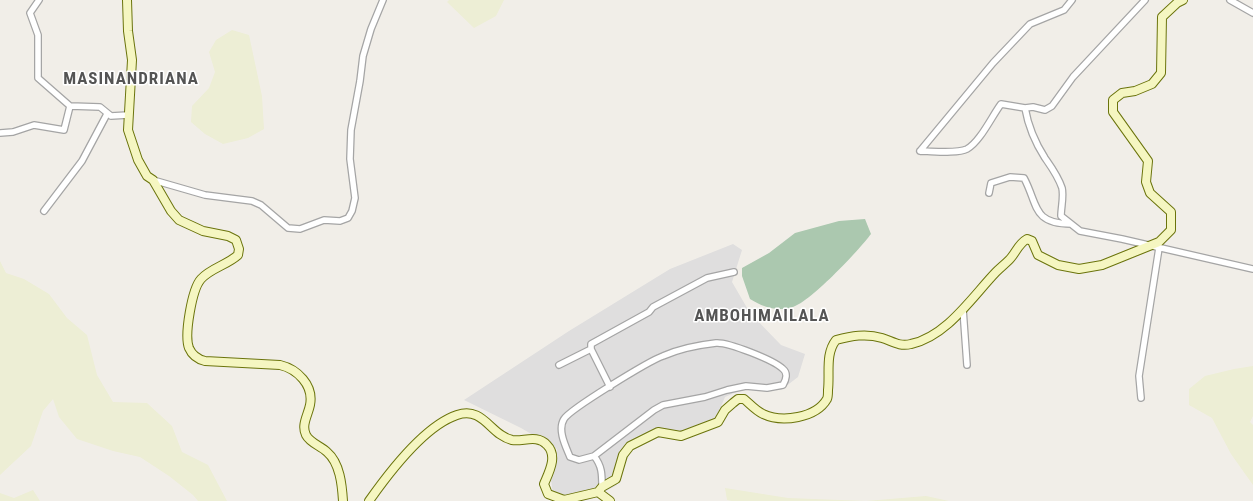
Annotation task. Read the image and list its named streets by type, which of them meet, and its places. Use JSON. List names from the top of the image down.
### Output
{
  "districts": ["MASINANDRIANA", "AMBOHIMAILALA"]
}
